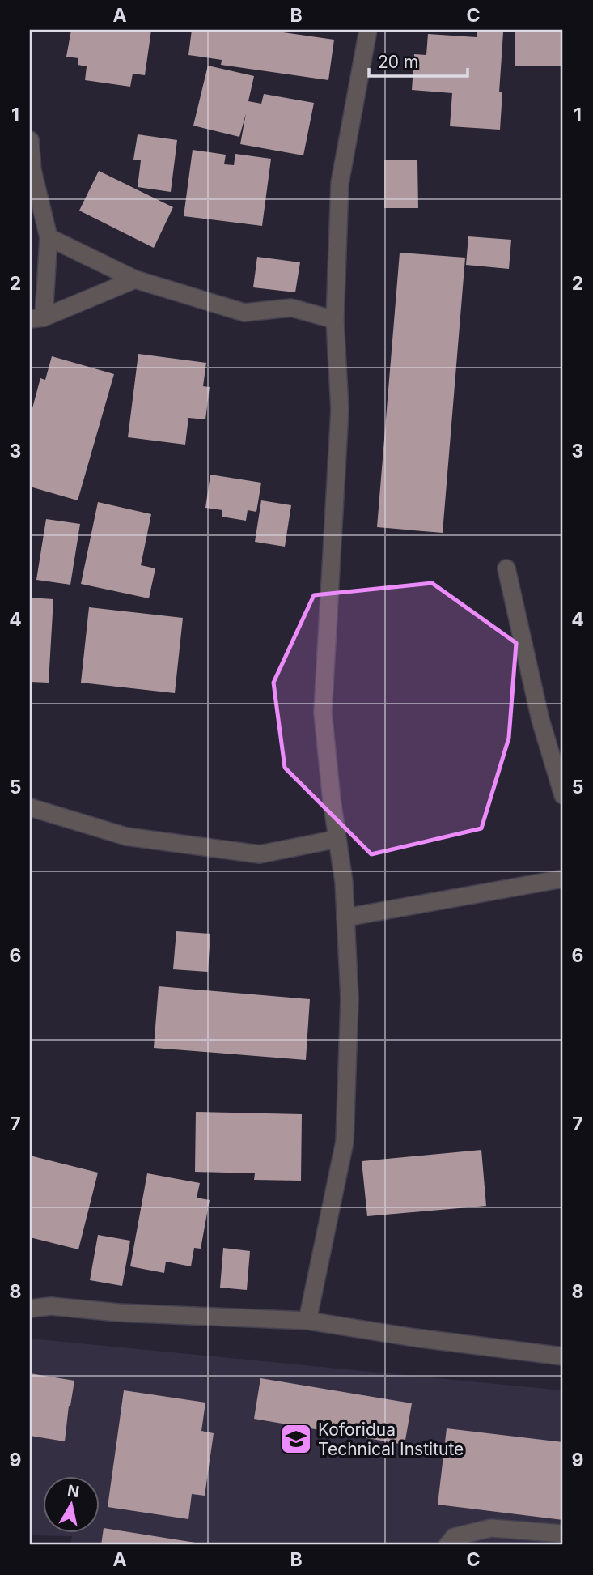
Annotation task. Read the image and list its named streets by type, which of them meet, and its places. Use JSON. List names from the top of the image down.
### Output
{
  "places": {
    "school or university": ["Koforidua Technical Institute"]
  },
  "scale_bar": "20 m",
  "north": "top",
  "grid": {
    "columns": ["A", "B", "C"],
    "rows": [
      "1",
      "2",
      "3",
      "4",
      "5",
      "6",
      "7",
      "8",
      "9"
    ]
  }
}
